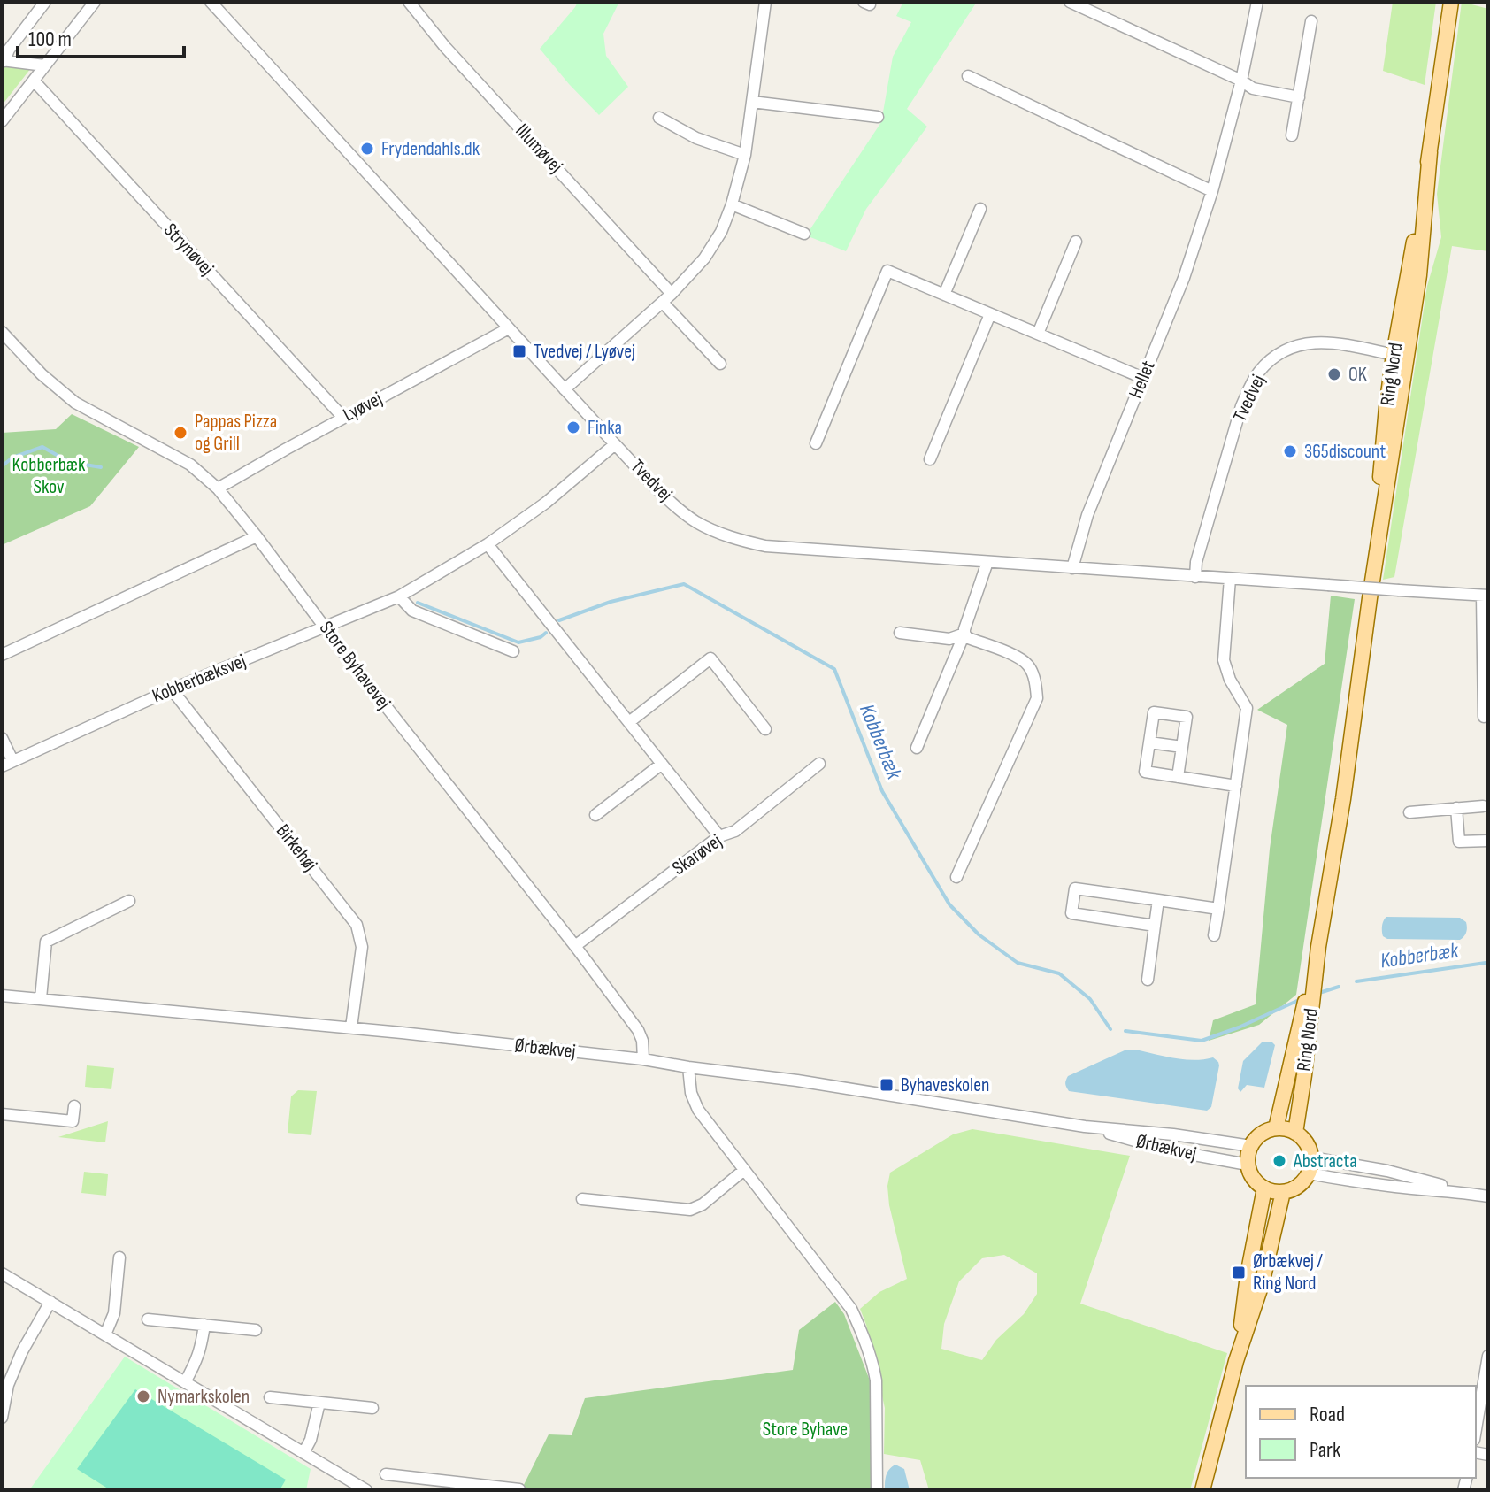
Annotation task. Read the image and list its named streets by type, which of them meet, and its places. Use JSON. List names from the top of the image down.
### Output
{
  "streets": {
    "main road": ["Ring Nord"],
    "street": [
      "Illumøvej",
      "Strynøvej",
      "Hellet",
      "Tvedvej",
      "Lyøvej",
      "Store Byhavevej",
      "Kobberbæksvej",
      "Birkehøj",
      "Skarøvej",
      "Ørbækvej"
    ]
  },
  "crossings": [
    ["Strynøvej", "Lyøvej"],
    ["Ring Nord", "Tvedvej"],
    ["Ring Nord", "Ørbækvej"],
    ["Hellet", "Tvedvej"],
    ["Tvedvej", "Lyøvej"],
    ["Tvedvej", "Kobberbæksvej"],
    ["Lyøvej", "Store Byhavevej"],
    ["Store Byhavevej", "Kobberbæksvej"],
    ["Store Byhavevej", "Skarøvej"],
    ["Store Byhavevej", "Ørbækvej"],
    ["Kobberbæksvej", "Birkehøj"],
    ["Birkehøj", "Ørbækvej"]
  ],
  "water": ["Kobberbæk"],
  "parks": ["Kobberbæk Skov", "Store Byhave"],
  "places": {
    "other": [
      "Frydendahls.dk",
      "OK",
      "Finka",
      "Pappas Pizza og Grill",
      "365discount",
      "Abstracta",
      "Nymarkskolen"
    ],
    "transit": ["Tvedvej / Lyøvej", "Byhaveskolen", "Ørbækvej / Ring Nord"]
  },
  "legend": ["Road", "Park"],
  "scale_bar": "100 m"
}
